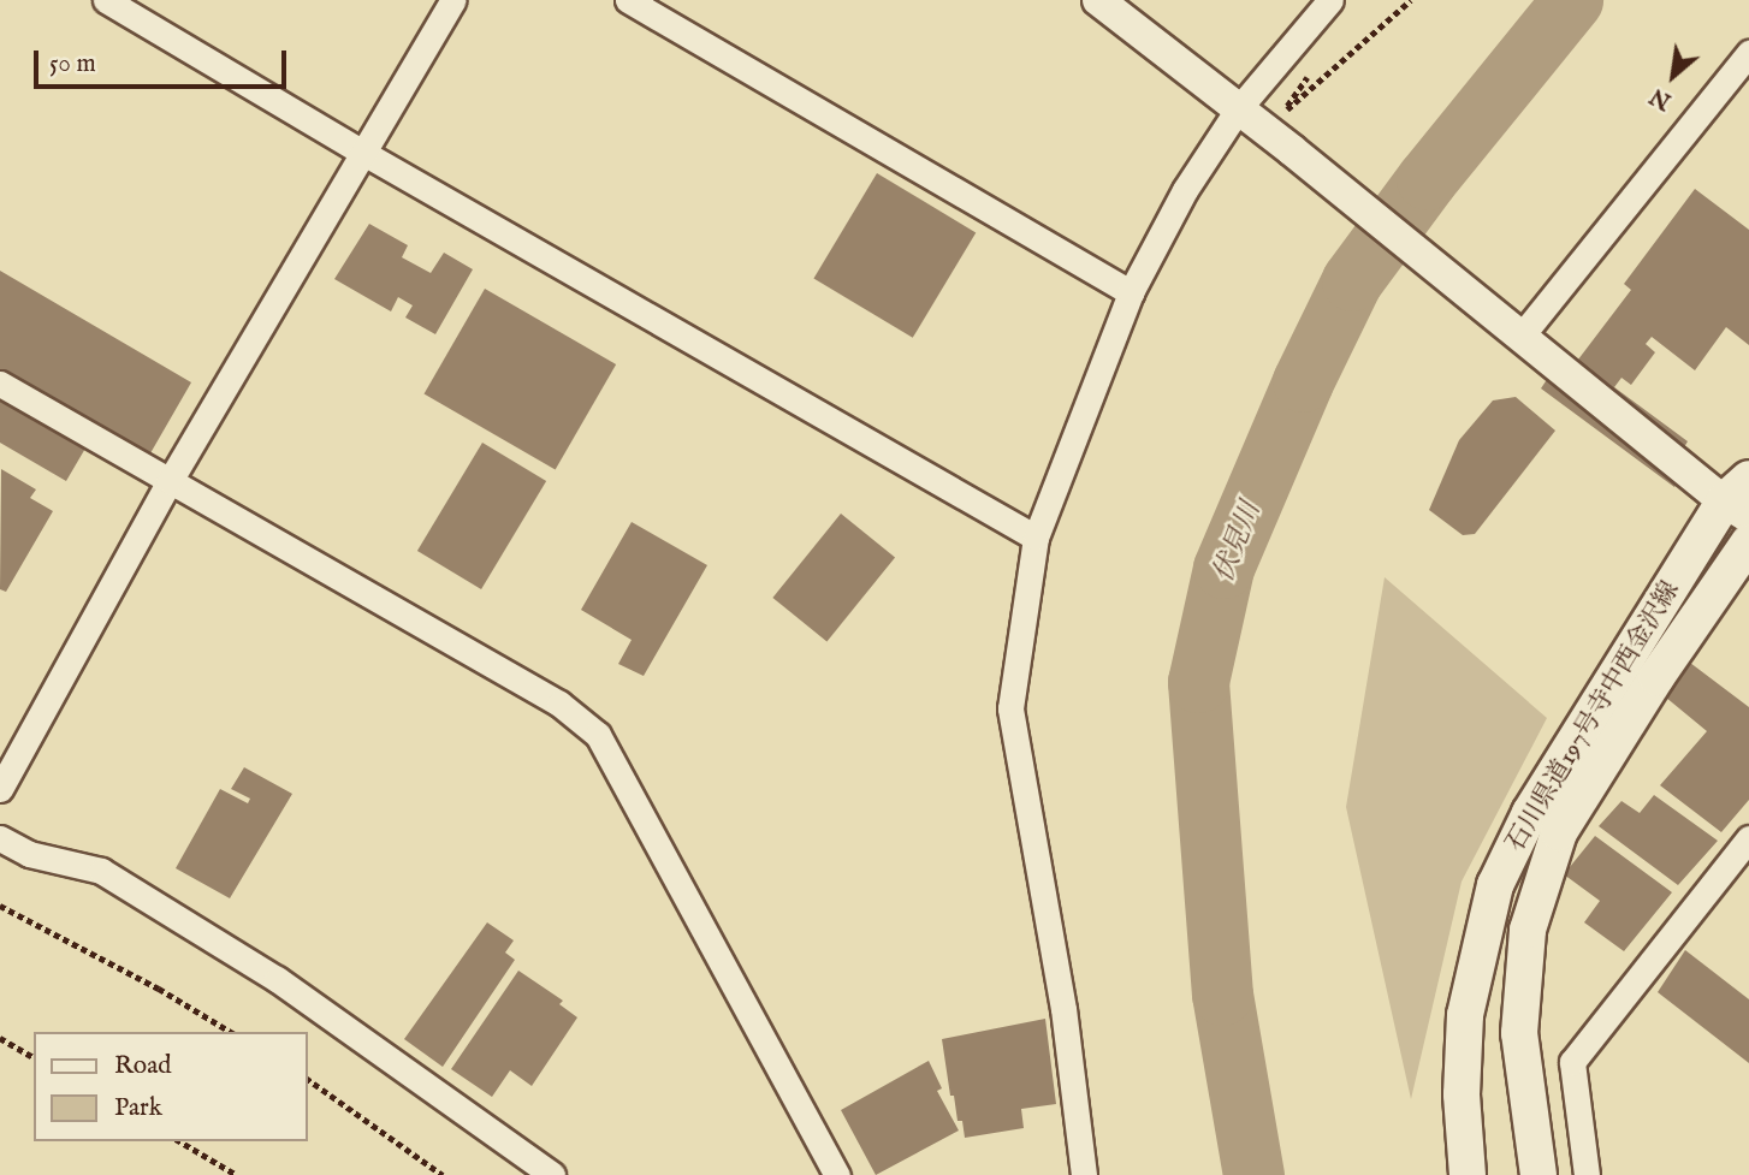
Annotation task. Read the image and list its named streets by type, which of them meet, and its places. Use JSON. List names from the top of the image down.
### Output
{
  "streets": {
    "main road": ["石川県道197号寺中西金沢線"]
  },
  "water": ["伏見川"],
  "legend": ["Road", "Park"],
  "scale_bar": "50 m",
  "north": "bottom left"
}
